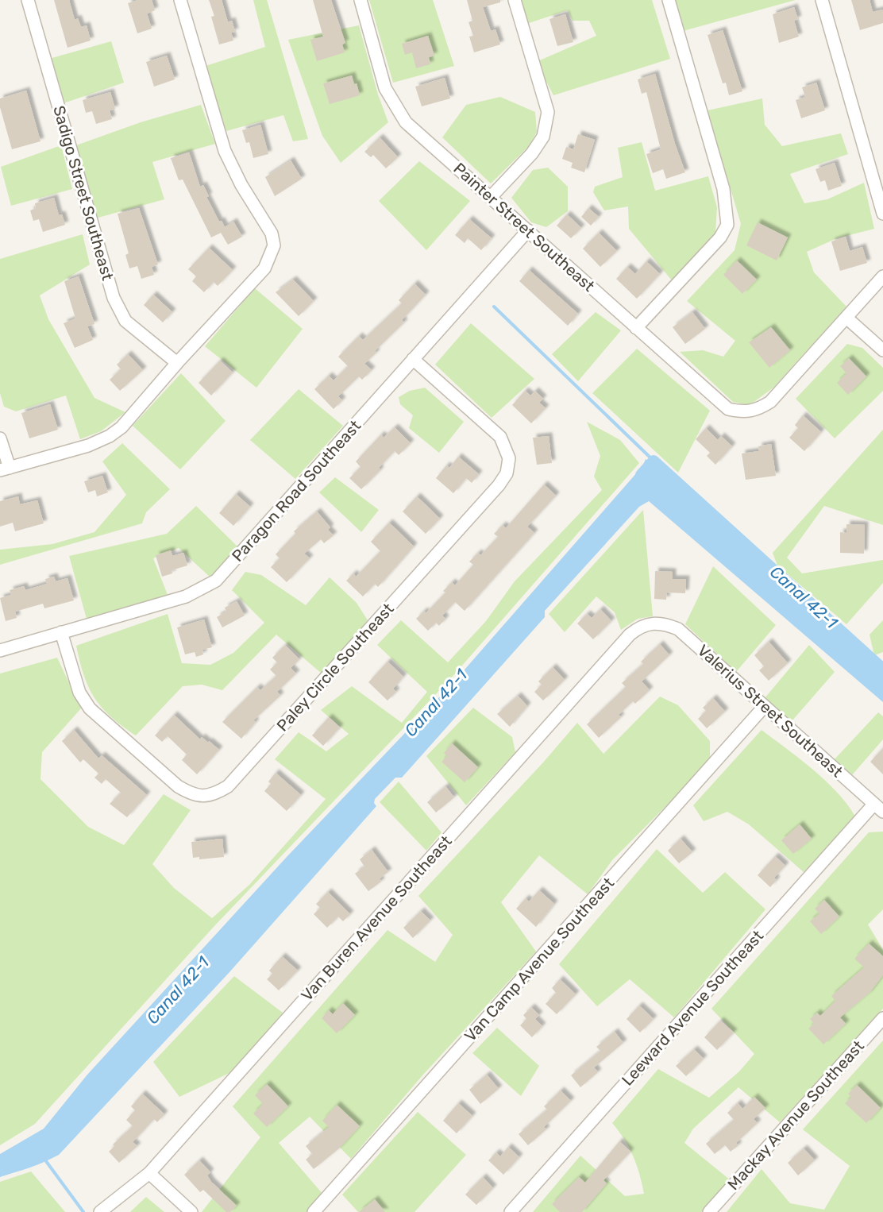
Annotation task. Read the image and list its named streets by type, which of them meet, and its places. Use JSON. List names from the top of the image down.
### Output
{
  "streets": {
    "street": [
      "Sadigo Street Southeast",
      "Painter Street Southeast",
      "Paragon Road Southeast",
      "Paley Circle Southeast",
      "Valerius Street Southeast",
      "Van Buren Avenue Southeast",
      "Van Camp Avenue Southeast",
      "Leeward Avenue Southeast",
      "Mackay Avenue Southeast"
    ]
  },
  "crossings": [
    ["Painter Street Southeast", "Paragon Road Southeast"],
    ["Paragon Road Southeast", "Paley Circle Southeast"],
    ["Valerius Street Southeast", "Van Buren Avenue Southeast"],
    ["Valerius Street Southeast", "Van Camp Avenue Southeast"],
    ["Valerius Street Southeast", "Leeward Avenue Southeast"]
  ],
  "water": ["Canal 42-1"]
}
